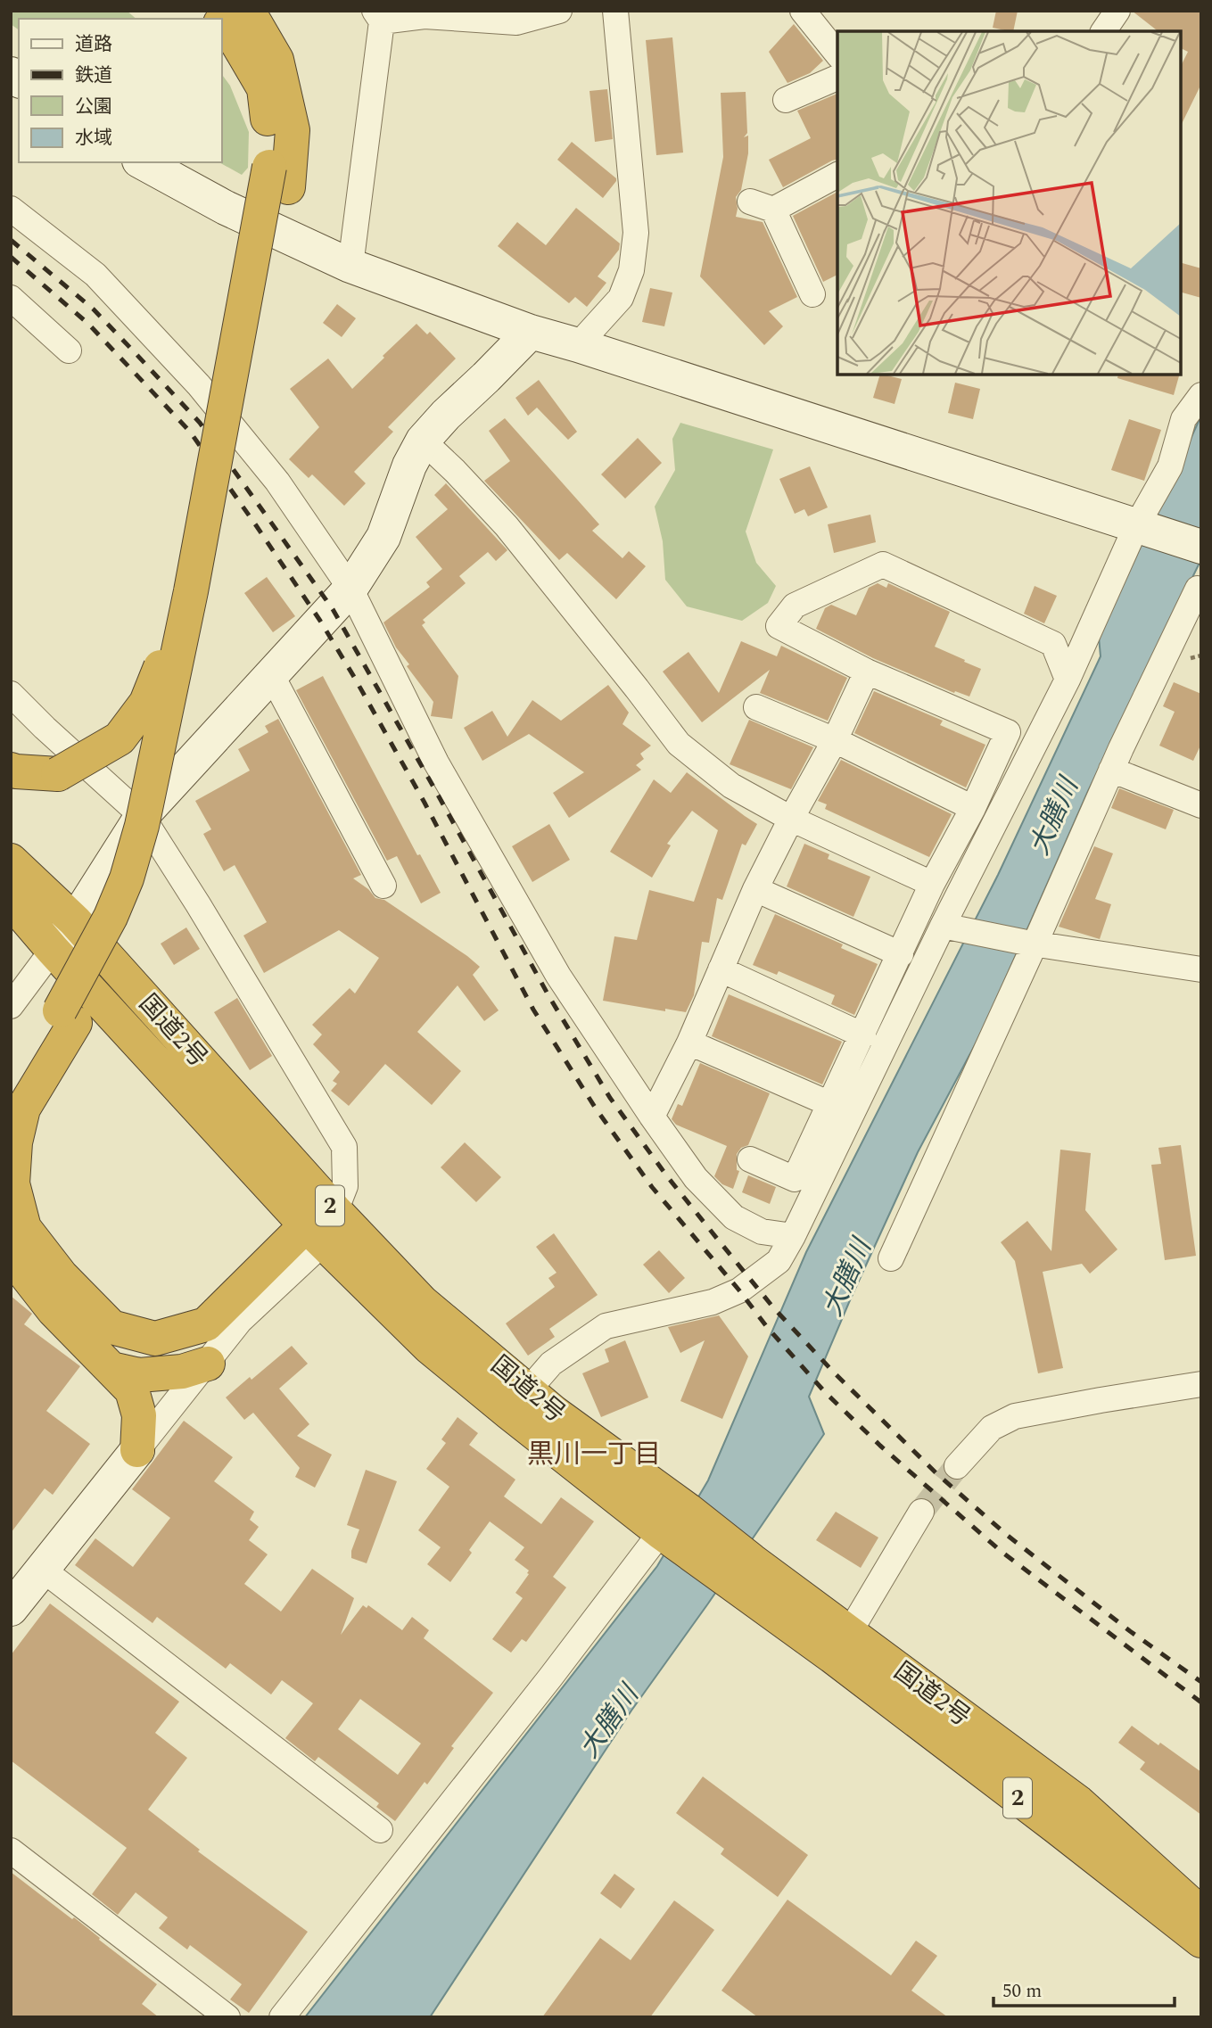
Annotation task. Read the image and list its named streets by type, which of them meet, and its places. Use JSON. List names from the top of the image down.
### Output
{
  "streets": {
    "highway": ["国道2号", "2"]
  },
  "districts": ["黒川一丁目"],
  "water": ["大膳川"],
  "legend": [
    "道路",
    "鉄道",
    "公園",
    "水域"
  ],
  "scale_bar": "50 m"
}
